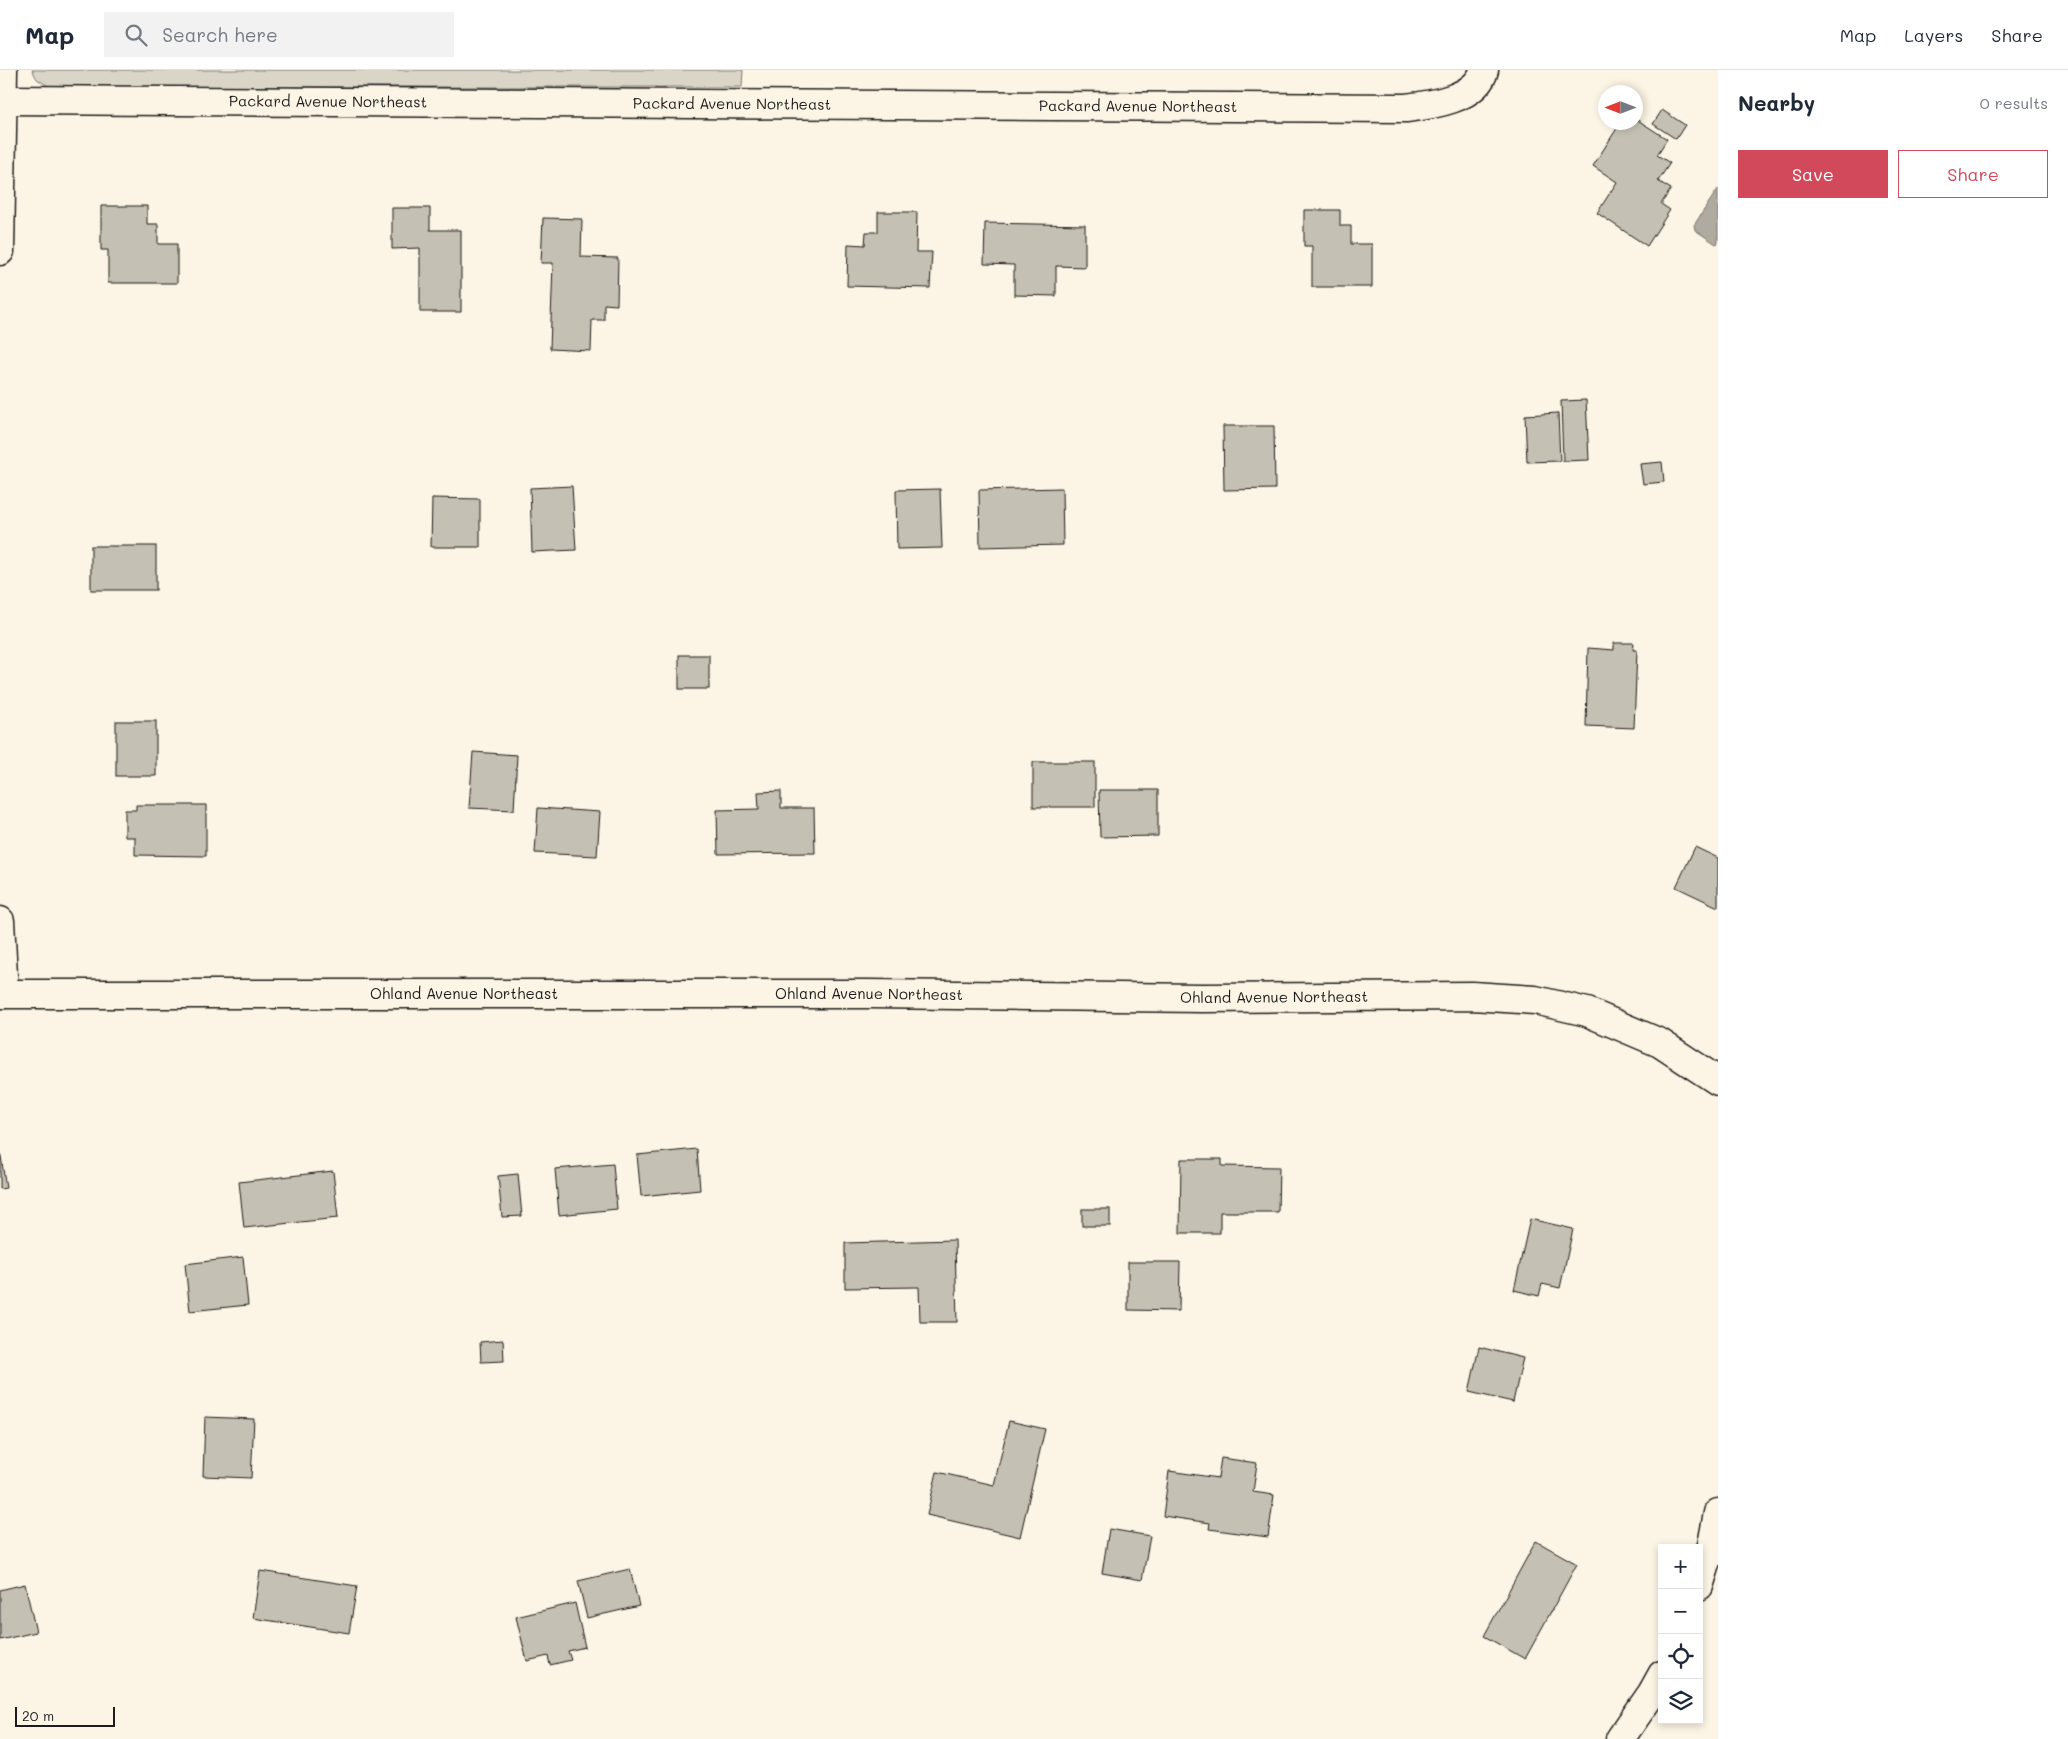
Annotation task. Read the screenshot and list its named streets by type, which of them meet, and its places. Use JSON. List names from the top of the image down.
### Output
{
  "streets": {
    "street": ["Packard Avenue Northeast", "Ohland Avenue Northeast"]
  },
  "scale_bar": "20 m",
  "north": "left",
  "page": {
    "header": "Map",
    "search": "Search here",
    "nav": ["Map", "Layers", "Share"],
    "heading": ["Nearby", "0 results"],
    "buttons": ["Save", "Share"],
    "map_buttons": ["+", "−"],
    "scale": "20 m"
  }
}
